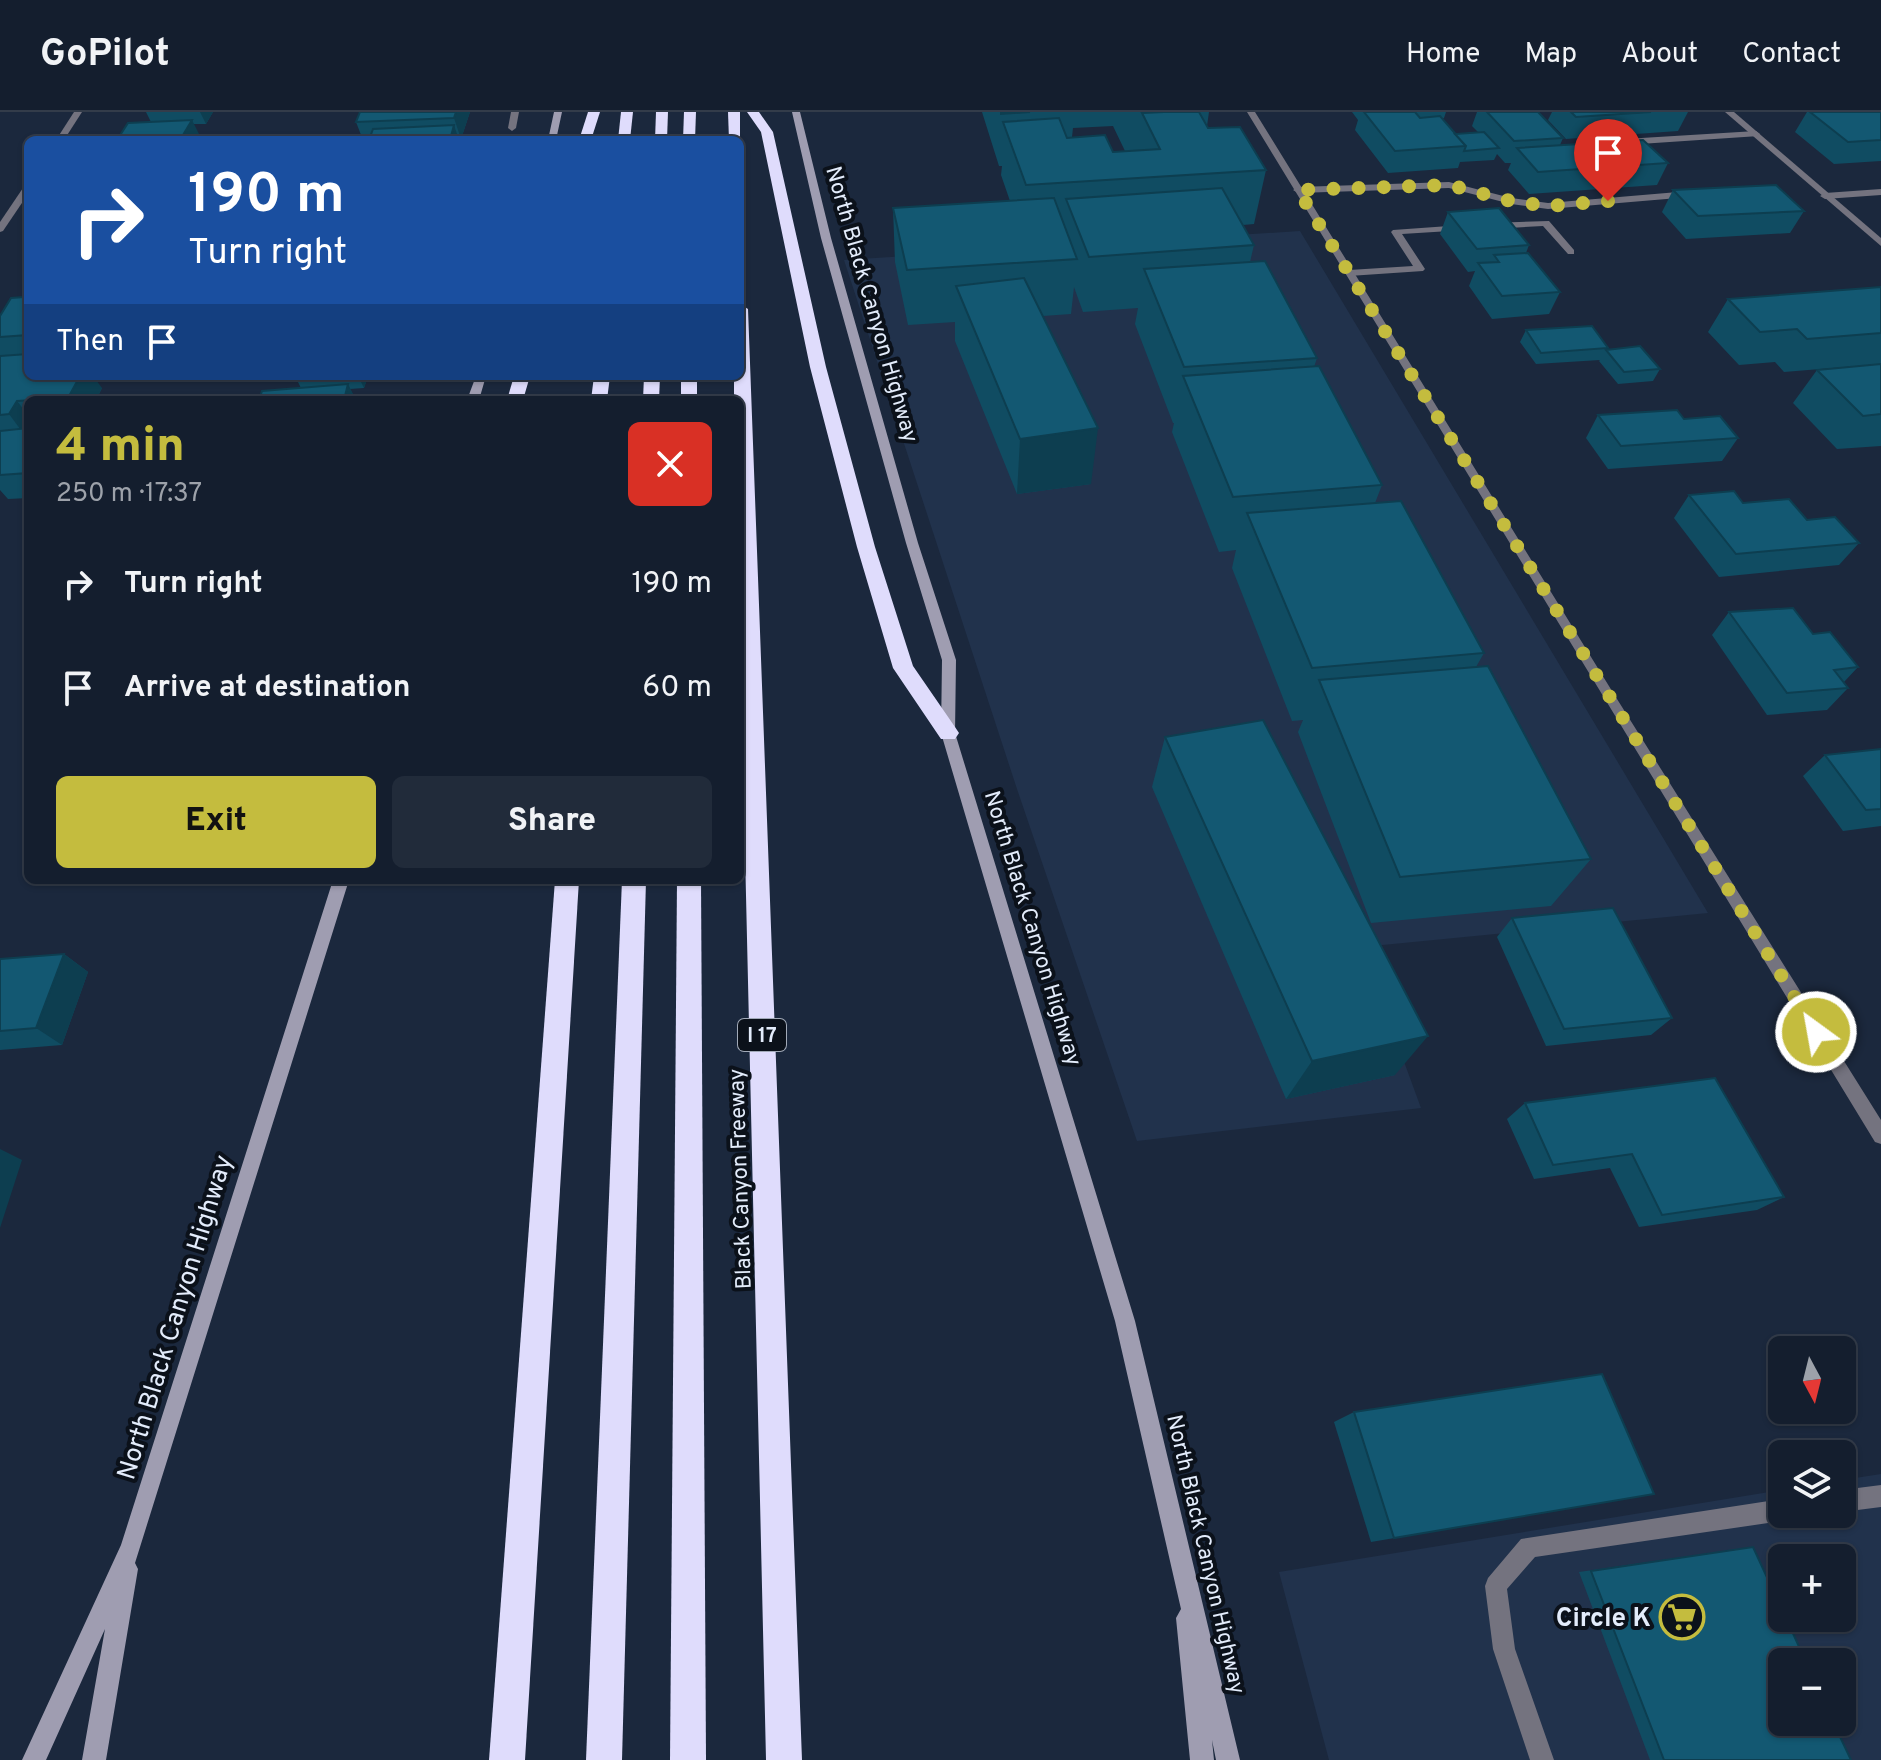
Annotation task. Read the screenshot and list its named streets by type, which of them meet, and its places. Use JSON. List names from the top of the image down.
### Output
{
  "streets": {
    "highway": ["I 17", "Black Canyon Freeway"],
    "main road": ["North Black Canyon Highway"]
  },
  "places": {
    "supermarket": ["Circle K"]
  },
  "north": "bottom",
  "page": {
    "header": "GoPilot",
    "nav": [
      "Home",
      "Map",
      "About",
      "Contact"
    ],
    "turn": ["190 m", "Turn right"],
    "then": "Then",
    "heading": ["4 min", "250 m · 17:37"],
    "list": [
      {
        "name": "Turn right",
        "value": "190 m"
      },
      {
        "name": "Arrive at destination",
        "value": "60 m"
      }
    ],
    "buttons": ["Exit", "Share"],
    "map_buttons": ["+", "−"]
  }
}
